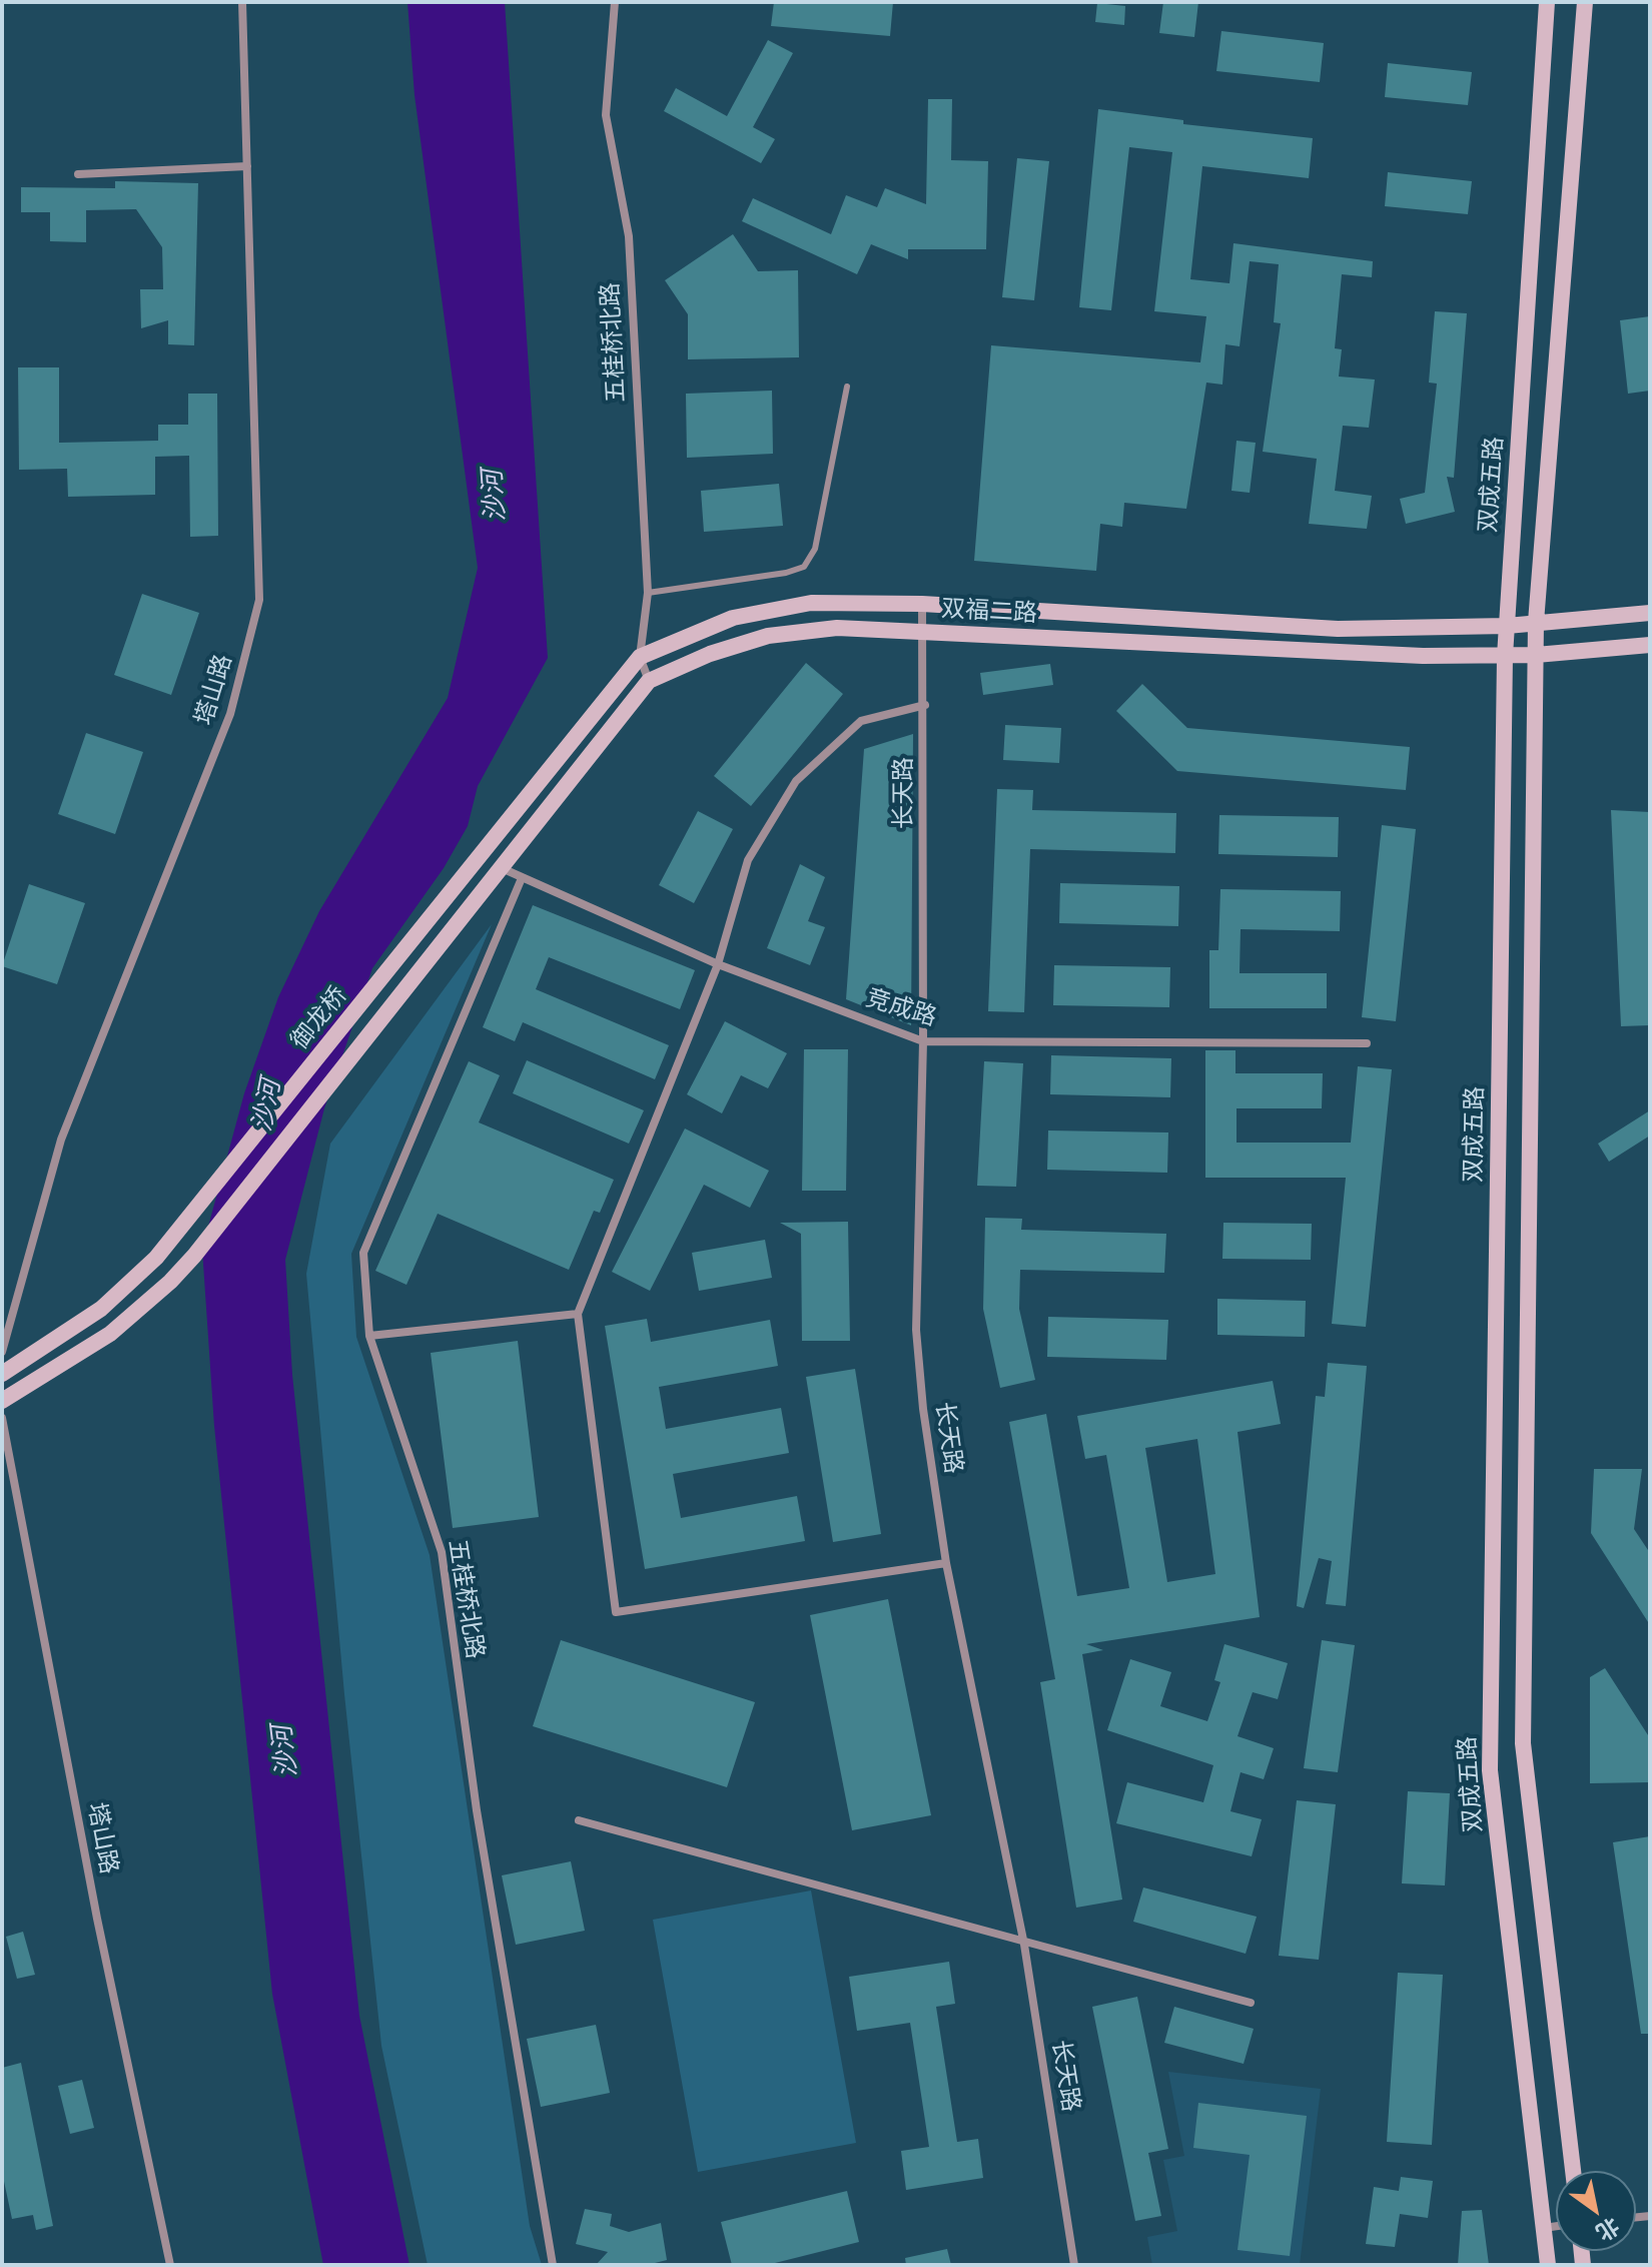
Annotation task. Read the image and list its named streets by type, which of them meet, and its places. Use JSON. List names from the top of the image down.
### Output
{
  "streets": {
    "street": [
      "五桂桥北路",
      "双成五路",
      "双福二路",
      "塔山路",
      "长天路",
      "竞成路",
      "御龙桥"
    ]
  },
  "crossings": [
    ["五桂桥北路", "双福二路"],
    ["五桂桥北路", "竞成路"],
    ["双成五路", "双福二路"],
    ["双福二路", "长天路"],
    ["双福二路", "竞成路"],
    ["双福二路", "御龙桥"],
    ["长天路", "竞成路"]
  ],
  "water": ["沙河"],
  "north": "bottom right"
}
